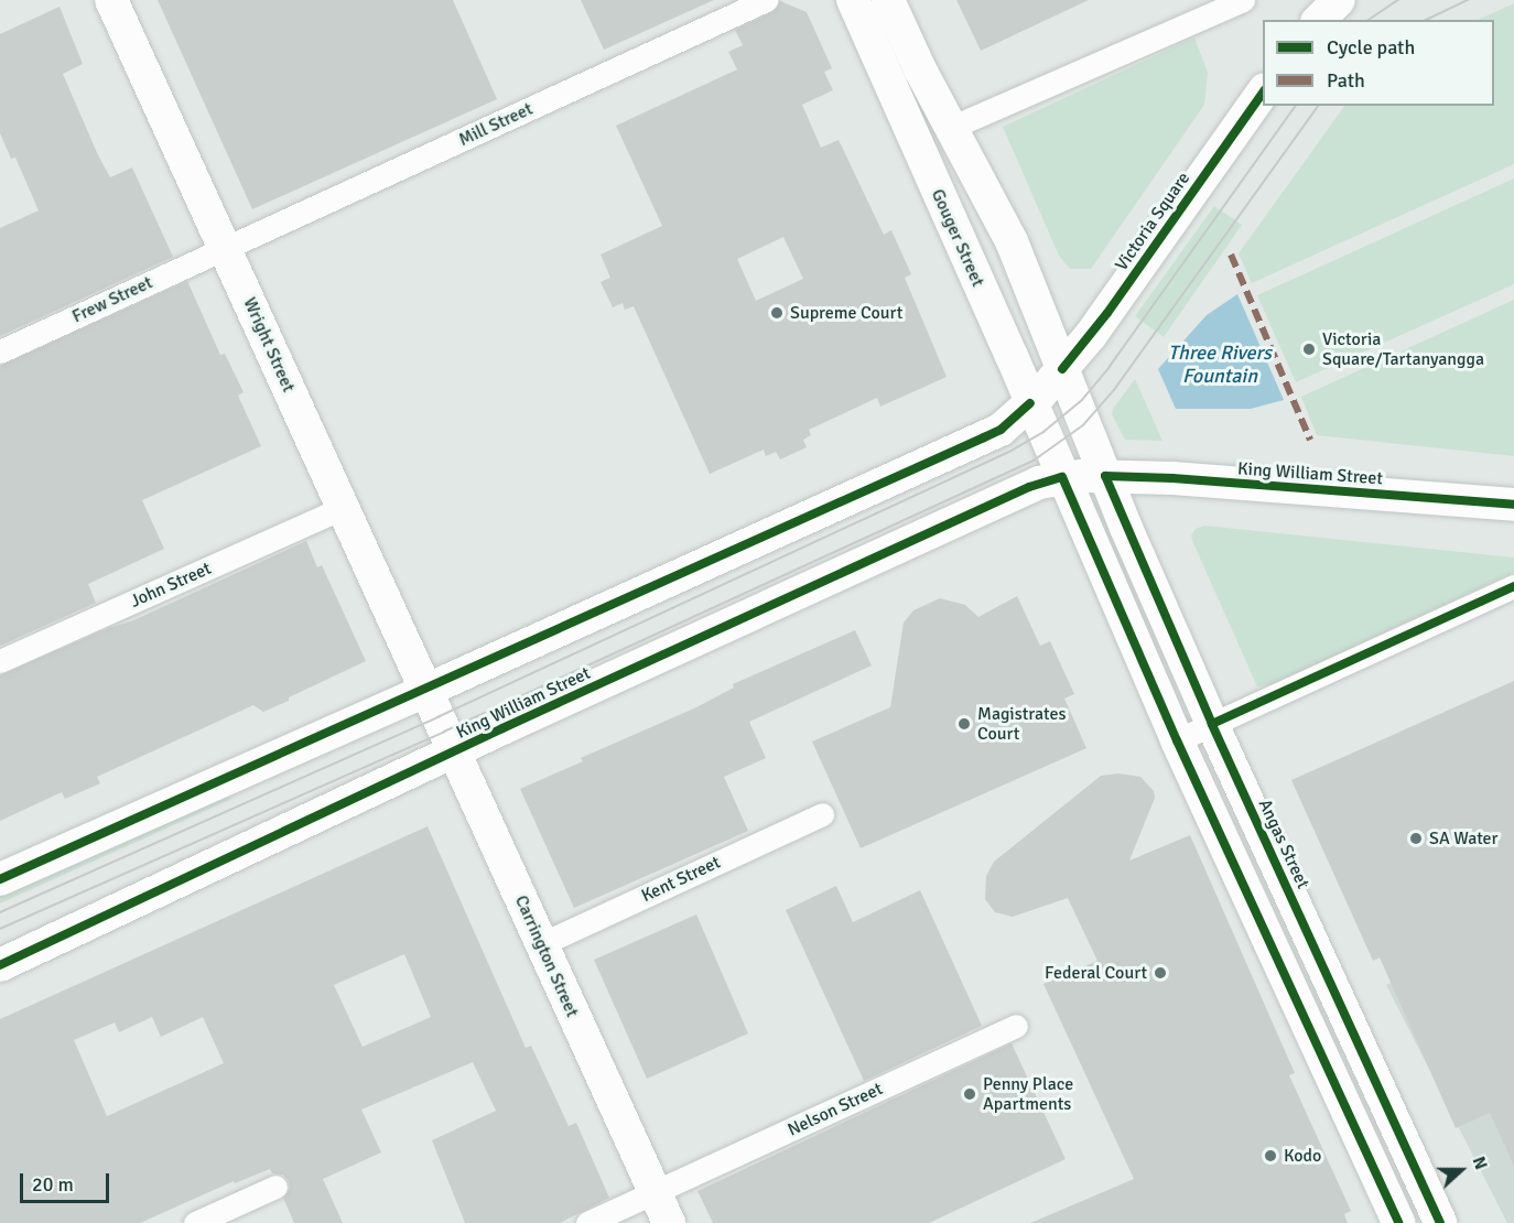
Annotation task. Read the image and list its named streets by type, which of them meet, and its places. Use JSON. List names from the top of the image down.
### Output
{
  "streets": {
    "street": [
      "Mill Street",
      "Victoria Square",
      "Gouger Street",
      "Frew Street",
      "Wright Street",
      "King William Street",
      "John Street",
      "Angas Street",
      "Kent Street",
      "Carrington Street",
      "Nelson Street"
    ]
  },
  "crossings": [
    ["Mill Street", "Frew Street"],
    ["Mill Street", "Wright Street"],
    ["Victoria Square", "Gouger Street"],
    ["Victoria Square", "Angas Street"],
    ["Gouger Street", "King William Street"],
    ["Frew Street", "Wright Street"],
    ["Wright Street", "John Street"],
    ["Wright Street", "Carrington Street"],
    ["King William Street", "Angas Street"],
    ["King William Street", "Carrington Street"],
    ["Kent Street", "Carrington Street"],
    ["Carrington Street", "Nelson Street"]
  ],
  "water": ["Three Rivers Fountain"],
  "places": [
    "Supreme Court",
    "Victoria Square/Tartanyangga",
    "Magistrates Court",
    "SA Water",
    "Federal Court",
    "Penny Place Apartments",
    "Kodo"
  ],
  "legend": ["Cycle path", "Path"],
  "scale_bar": "20 m",
  "north": "right"
}
